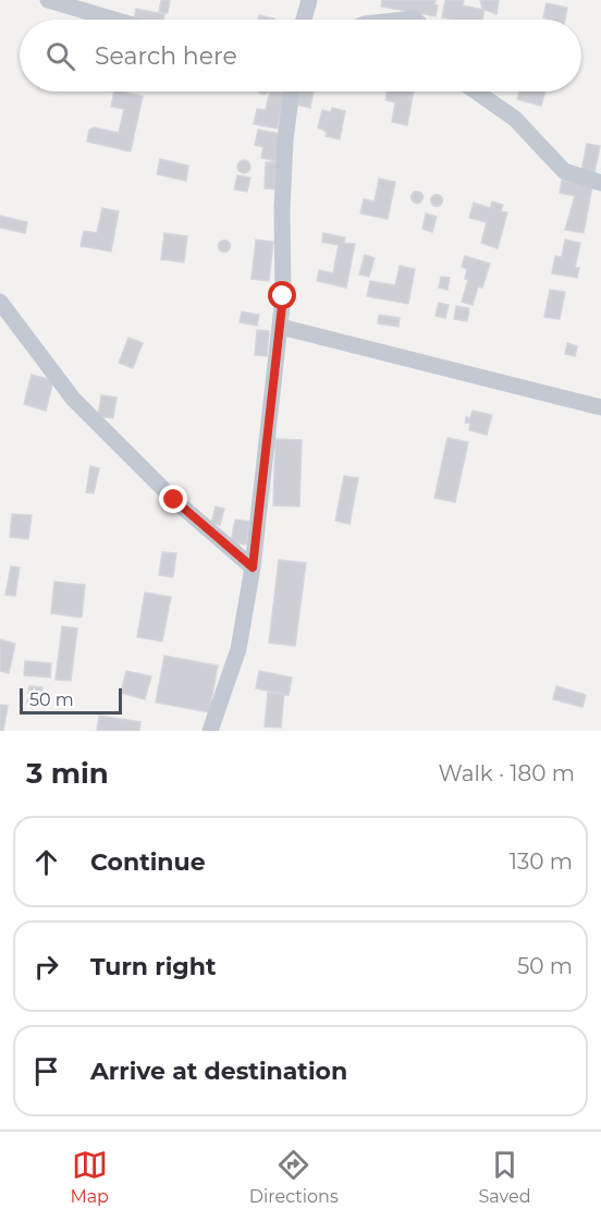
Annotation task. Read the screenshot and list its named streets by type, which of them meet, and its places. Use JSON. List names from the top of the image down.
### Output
{
  "scale_bar": "50 m",
  "page": {
    "search": "Search here",
    "scale": "50 m",
    "heading": ["3 min", "Walk · 180 m"],
    "list": [
      ["Continue", "130 m"],
      ["Turn right", "50 m"],
      "Arrive at destination"
    ],
    "nav": ["Map", "Directions", "Saved"]
  }
}
